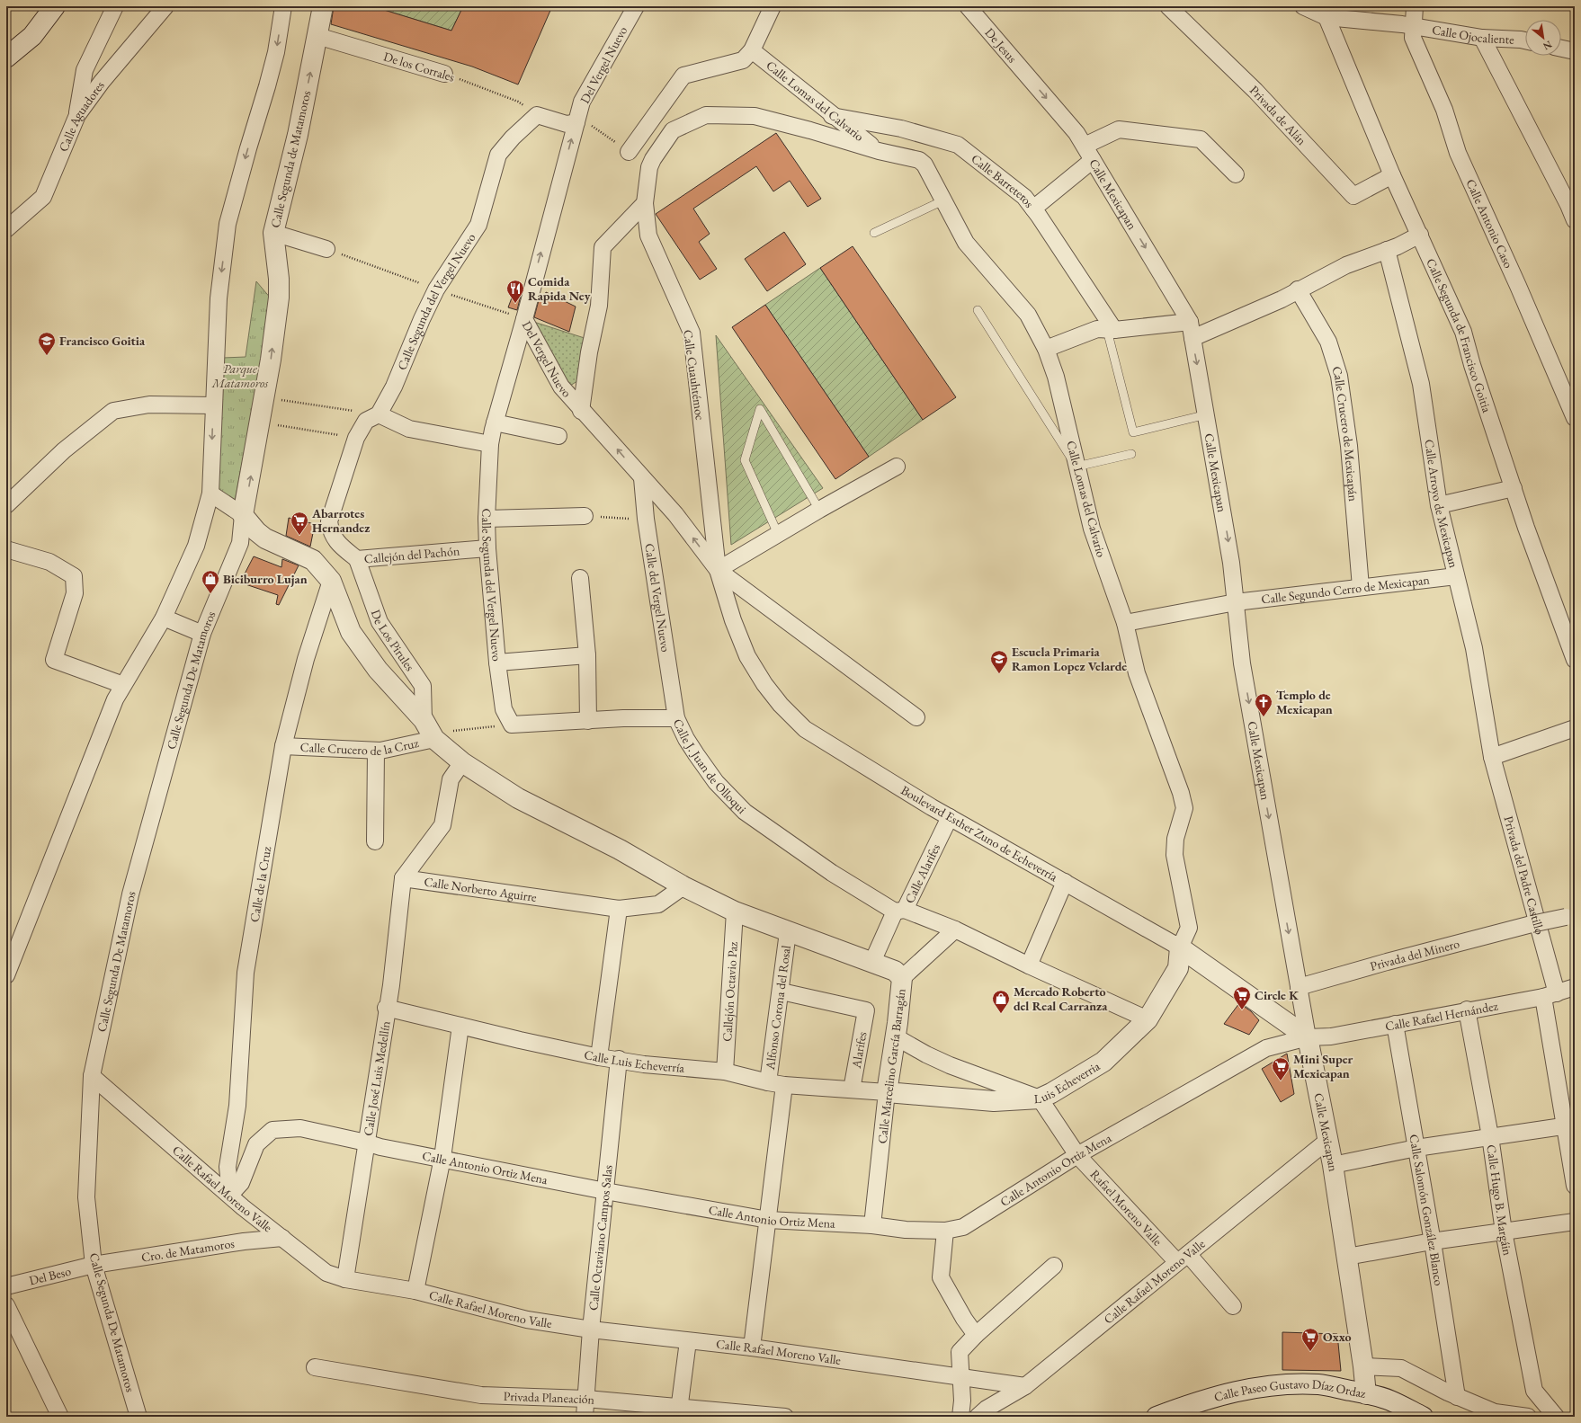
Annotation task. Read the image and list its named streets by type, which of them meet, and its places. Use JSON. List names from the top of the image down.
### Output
{
  "streets": {
    "street": [
      "Calle Ojocaliente",
      "De Jesus",
      "Del Vergel Nuevo",
      "De los Corrales",
      "Calle Lomas del Calvario",
      "Privada de Alán",
      "Calle Aguadores",
      "Calle Segunda de Matamoros",
      "Calle Barreteros",
      "Calle Mexicapan",
      "Calle Antonio Caso",
      "Calle Segunda del Vergel Nuevo",
      "Calle Segunda de Francisco Goitia",
      "Calle Cuauhtémoc",
      "Calle Crucero de Mexicapán",
      "Calle Arroyo de Mexicapan",
      "Callejón del Pachón",
      "Calle Segundo Cerro de Mexicapan",
      "Calle del Vergel Nuevo",
      "De Los Pirules",
      "Calle Segunda De Matamoros",
      "Calle Crucero de la Cruz",
      "Calle J. Juan de Olloqui",
      "Boulevard Esther Zuno de Echeverría",
      "Calle Alarifes",
      "Privada del Padre Castillo",
      "Calle de la Cruz",
      "Calle Norberto Aguirre",
      "Privada del Minero",
      "Callejón Octavio Paz",
      "Alfonso Corona del Rosal",
      "Calle Rafael Hernández",
      "Alarifes",
      "Calle Luis Echeverría",
      "Calle Marcelino García Barragán",
      "Calle José Luis Medellín",
      "Luis Echeverria",
      "Calle Antonio Ortiz Mena",
      "Calle Rafael Moreno Valle",
      "Calle Hugo B. Margáin",
      "Rafael Moreno Valle",
      "Calle Salomón González Blanco",
      "Calle Octaviano Campos Salas",
      "Cro. de Matamoros",
      "Del Beso",
      "Calle Paseo Gustavo Díaz Ordaz",
      "Privada Planeación"
    ]
  },
  "crossings": [
    ["Calle Ojocaliente", "Calle Antonio Caso"],
    ["Calle Ojocaliente", "Calle Segunda de Francisco Goitia"],
    ["De Jesus", "Calle Mexicapan"],
    ["Del Vergel Nuevo", "Calle Segunda del Vergel Nuevo"],
    ["Del Vergel Nuevo", "Calle Cuauhtémoc"],
    ["Del Vergel Nuevo", "Calle del Vergel Nuevo"],
    ["Del Vergel Nuevo", "Boulevard Esther Zuno de Echeverría"],
    ["De los Corrales", "Calle Segunda de Matamoros"],
    ["Calle Lomas del Calvario", "Calle Barreteros"],
    ["Calle Lomas del Calvario", "Calle Cuauhtémoc"],
    ["Calle Lomas del Calvario", "Calle Segundo Cerro de Mexicapan"],
    ["Calle Lomas del Calvario", "Boulevard Esther Zuno de Echeverría"],
    ["Calle Lomas del Calvario", "Luis Echeverria"],
    ["Privada de Alán", "Calle Segunda de Francisco Goitia"],
    ["Calle Segunda de Matamoros", "Calle Segunda De Matamoros"],
    ["Calle Barreteros", "Calle Mexicapan"],
    ["Calle Mexicapan", "Calle Segundo Cerro de Mexicapan"],
    ["Calle Mexicapan", "Boulevard Esther Zuno de Echeverría"],
    ["Calle Mexicapan", "Privada del Minero"],
    ["Calle Mexicapan", "Calle Rafael Hernández"],
    ["Calle Mexicapan", "Calle Antonio Ortiz Mena"],
    ["Calle Mexicapan", "Calle Rafael Moreno Valle"],
    ["Calle Mexicapan", "Calle Paseo Gustavo Díaz Ordaz"],
    ["Calle Segunda del Vergel Nuevo", "Callejón del Pachón"],
    ["Calle Segunda del Vergel Nuevo", "Calle J. Juan de Olloqui"],
    ["Calle Cuauhtémoc", "Boulevard Esther Zuno de Echeverría"],
    ["Calle Crucero de Mexicapán", "Calle Segundo Cerro de Mexicapan"],
    ["Calle Arroyo de Mexicapan", "Calle Segundo Cerro de Mexicapan"],
    ["Calle Arroyo de Mexicapan", "Privada del Padre Castillo"],
    ["Callejón del Pachón", "De Los Pirules"],
    ["Calle del Vergel Nuevo", "Calle J. Juan de Olloqui"],
    ["Calle Segunda De Matamoros", "Calle Rafael Moreno Valle"],
    ["Calle Segunda De Matamoros", "Cro. de Matamoros"],
    ["Calle Segunda De Matamoros", "Del Beso"],
    ["Calle Crucero de la Cruz", "Calle de la Cruz"],
    ["Calle J. Juan de Olloqui", "Calle Alarifes"],
    ["Calle J. Juan de Olloqui", "Calle Marcelino García Barragán"],
    ["Calle J. Juan de Olloqui", "Luis Echeverria"],
    ["Boulevard Esther Zuno de Echeverría", "Calle Alarifes"],
    ["Boulevard Esther Zuno de Echeverría", "Calle Rafael Hernández"],
    ["Boulevard Esther Zuno de Echeverría", "Luis Echeverria"],
    ["Boulevard Esther Zuno de Echeverría", "Calle Antonio Ortiz Mena"],
    ["Privada del Padre Castillo", "Calle Rafael Hernández"],
    ["Calle de la Cruz", "Calle Antonio Ortiz Mena"],
    ["Calle de la Cruz", "Calle Rafael Moreno Valle"],
    ["Calle Norberto Aguirre", "Calle José Luis Medellín"],
    ["Callejón Octavio Paz", "Calle Luis Echeverría"],
    ["Alfonso Corona del Rosal", "Alarifes"],
    ["Alfonso Corona del Rosal", "Calle Luis Echeverría"],
    ["Alfonso Corona del Rosal", "Calle Antonio Ortiz Mena"],
    ["Alfonso Corona del Rosal", "Calle Rafael Moreno Valle"],
    ["Calle Rafael Hernández", "Calle Antonio Ortiz Mena"],
    ["Calle Rafael Hernández", "Calle Hugo B. Margáin"],
    ["Calle Rafael Hernández", "Calle Salomón González Blanco"],
    ["Alarifes", "Calle Luis Echeverría"],
    ["Calle Luis Echeverría", "Calle Marcelino García Barragán"],
    ["Calle Luis Echeverría", "Calle José Luis Medellín"],
    ["Calle Luis Echeverría", "Luis Echeverria"],
    ["Calle Luis Echeverría", "Calle Octaviano Campos Salas"],
    ["Calle Marcelino García Barragán", "Luis Echeverria"],
    ["Calle Marcelino García Barragán", "Calle Antonio Ortiz Mena"],
    ["Calle José Luis Medellín", "Calle Antonio Ortiz Mena"],
    ["Calle José Luis Medellín", "Calle Rafael Moreno Valle"],
    ["Luis Echeverria", "Rafael Moreno Valle"],
    ["Calle Antonio Ortiz Mena", "Calle Rafael Moreno Valle"],
    ["Calle Antonio Ortiz Mena", "Rafael Moreno Valle"],
    ["Calle Antonio Ortiz Mena", "Calle Octaviano Campos Salas"],
    ["Calle Rafael Moreno Valle", "Rafael Moreno Valle"],
    ["Calle Rafael Moreno Valle", "Calle Octaviano Campos Salas"],
    ["Calle Rafael Moreno Valle", "Cro. de Matamoros"],
    ["Calle Octaviano Campos Salas", "Privada Planeación"],
    ["Cro. de Matamoros", "Del Beso"]
  ],
  "one_way": ["Del Vergel Nuevo", "Calle Mexicapan"],
  "parks": ["Parque Matamoros"],
  "places": {
    "restaurant": ["Comida Rapida Ney"],
    "school or university": ["Francisco Goitia", "Escuela Primaria Ramon Lopez Velarde"],
    "supermarket": [
      "Abarrotes Hernandez",
      "Circle K",
      "Mini Super Mexicapan",
      "Oxxo"
    ],
    "shop": ["Biciburro Lujan", "Mercado Roberto del Real Carranza"],
    "church": ["Templo de Mexicapan"]
  },
  "north": "bottom right"
}
